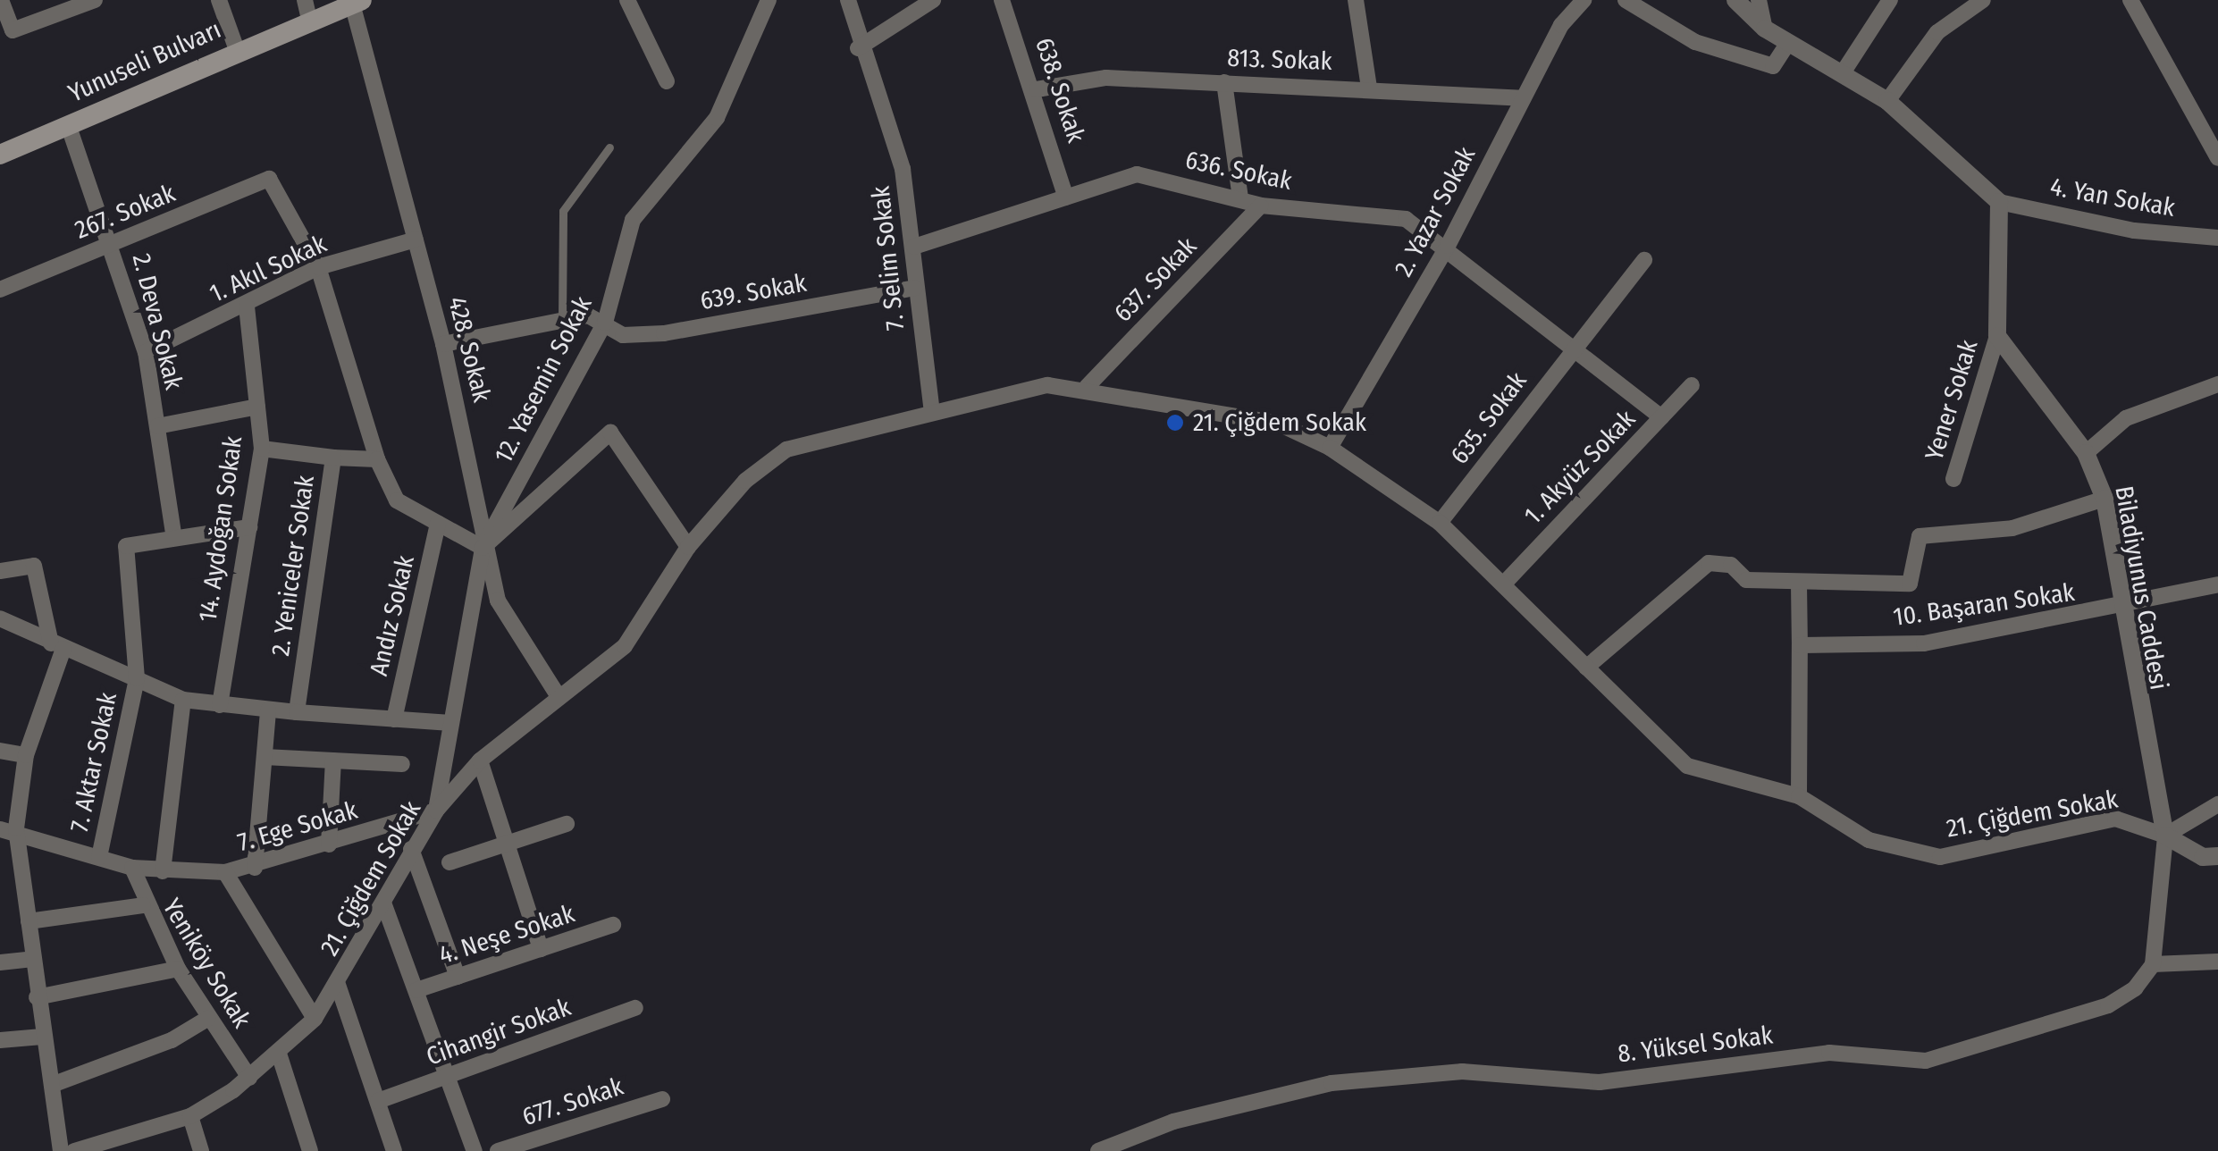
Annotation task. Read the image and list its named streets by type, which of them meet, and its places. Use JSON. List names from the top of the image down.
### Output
{
  "streets": {
    "main road": ["Yunuseli Bulvarı"],
    "street": [
      "813. Sokak",
      "638. Sokak",
      "636. Sokak",
      "4. Yan Sokak",
      "267. Sokak",
      "2. Yazar Sokak",
      "7. Selim Sokak",
      "1. Akıl Sokak",
      "637. Sokak",
      "639. Sokak",
      "2. Deva Sokak",
      "428. Sokak",
      "12. Yasemin Sokak",
      "Yener Sokak",
      "635. Sokak",
      "1. Akyüz Sokak",
      "14. Aydoğan Sokak",
      "2. Yeniceler Sokak",
      "Biladiyunus Caddesi",
      "10. Başaran Sokak",
      "Andız Sokak",
      "7. Aktar Sokak",
      "21. Çiğdem Sokak",
      "7. Ege Sokak",
      "4. Neşe Sokak",
      "Yeniköy Sokak",
      "Cihangir Sokak",
      "8. Yüksel Sokak",
      "677. Sokak"
    ]
  },
  "crossings": [
    ["813. Sokak", "638. Sokak"],
    ["813. Sokak", "2. Yazar Sokak"],
    ["Yunuseli Bulvarı", "2. Deva Sokak"],
    ["Yunuseli Bulvarı", "428. Sokak"],
    ["638. Sokak", "636. Sokak"],
    ["636. Sokak", "2. Yazar Sokak"],
    ["636. Sokak", "7. Selim Sokak"],
    ["636. Sokak", "637. Sokak"],
    ["636. Sokak", "635. Sokak"],
    ["267. Sokak", "1. Akıl Sokak"],
    ["267. Sokak", "2. Deva Sokak"],
    ["2. Yazar Sokak", "21. Çiğdem Sokak"],
    ["7. Selim Sokak", "639. Sokak"],
    ["7. Selim Sokak", "21. Çiğdem Sokak"],
    ["1. Akıl Sokak", "2. Deva Sokak"],
    ["1. Akıl Sokak", "428. Sokak"],
    ["1. Akıl Sokak", "14. Aydoğan Sokak"],
    ["637. Sokak", "21. Çiğdem Sokak"],
    ["639. Sokak", "428. Sokak"],
    ["639. Sokak", "12. Yasemin Sokak"],
    ["2. Deva Sokak", "7. Aktar Sokak"],
    ["428. Sokak", "12. Yasemin Sokak"],
    ["428. Sokak", "21. Çiğdem Sokak"],
    ["Yener Sokak", "Biladiyunus Caddesi"],
    ["635. Sokak", "21. Çiğdem Sokak"],
    ["1. Akyüz Sokak", "21. Çiğdem Sokak"],
    ["Biladiyunus Caddesi", "10. Başaran Sokak"],
    ["Biladiyunus Caddesi", "21. Çiğdem Sokak"],
    ["7. Aktar Sokak", "7. Ege Sokak"],
    ["21. Çiğdem Sokak", "7. Ege Sokak"],
    ["21. Çiğdem Sokak", "Yeniköy Sokak"],
    ["7. Ege Sokak", "Yeniköy Sokak"]
  ],
  "places": ["21. Çiğdem Sokak"]
}
